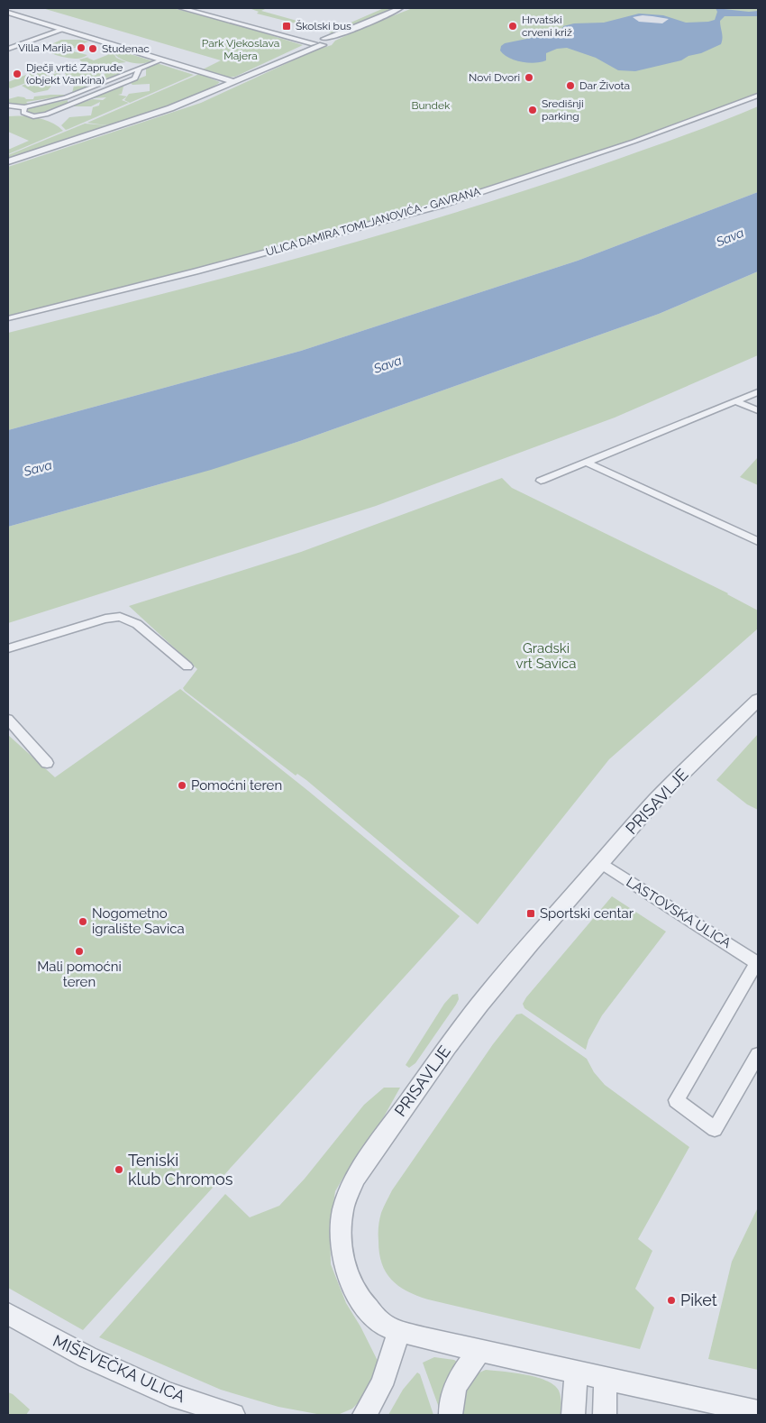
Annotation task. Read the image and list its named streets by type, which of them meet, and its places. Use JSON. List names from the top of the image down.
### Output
{
  "streets": {
    "street": [
      "ULICA DAMIRA TOMLJANOVIĆA - GAVRANA",
      "PRISAVLJE",
      "LASTOVSKA ULICA",
      "MIŠEVEČKA ULICA"
    ]
  },
  "crossings": [
    ["PRISAVLJE", "LASTOVSKA ULICA"]
  ],
  "water": ["Sava"],
  "parks": ["Park Vjekoslava Majera", "Bundek", "Gradski vrt Savica"],
  "places": {
    "transit": ["Školski bus", "Sportski centar"],
    "other": [
      "Hrvatski crveni križ",
      "Villa Marija",
      "Studenac",
      "Dječji vrtić Zapruđe (objekt Vankina)",
      "Novi Dvori",
      "Dar Života",
      "Središnji parking",
      "Pomoćni teren",
      "Nogometno igralište Savica",
      "Mali pomoćni teren",
      "Teniski klub Chromos",
      "Piket"
    ]
  }
}
